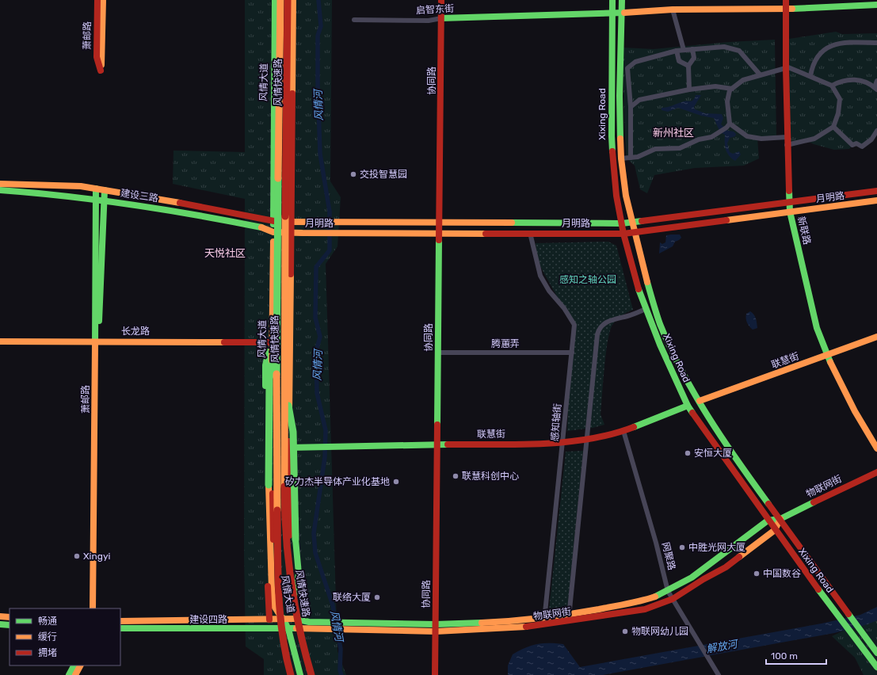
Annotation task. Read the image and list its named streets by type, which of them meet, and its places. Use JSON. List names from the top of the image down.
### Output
{
  "streets": {
    "main road": [
      "启智东街",
      "萧邮路",
      "协同路",
      "风情大道",
      "风情快速路",
      "Xixing Road",
      "建设三路",
      "月明路",
      "新联路",
      "长龙路",
      "联慧街",
      "物联网街",
      "建设四路"
    ],
    "street": ["腾蕙弄", "感知轴街", "网聚路"]
  },
  "crossings": [
    ["启智东街", "协同路"],
    ["启智东街", "Xixing Road"],
    ["启智东街", "新联路"],
    ["萧邮路", "建设三路"],
    ["萧邮路", "长龙路"],
    ["协同路", "月明路"],
    ["协同路", "腾蕙弄"],
    ["协同路", "联慧街"],
    ["协同路", "物联网街"],
    ["风情大道", "风情快速路"],
    ["风情大道", "建设三路"],
    ["风情大道", "月明路"],
    ["风情大道", "长龙路"],
    ["风情大道", "联慧街"],
    ["风情大道", "物联网街"],
    ["风情大道", "建设四路"],
    ["风情快速路", "长龙路"],
    ["Xixing Road", "月明路"],
    ["Xixing Road", "联慧街"],
    ["Xixing Road", "物联网街"],
    ["建设三路", "月明路"],
    ["月明路", "新联路"],
    ["月明路", "感知轴街"],
    ["新联路", "联慧街"],
    ["腾蕙弄", "感知轴街"],
    ["联慧街", "感知轴街"],
    ["联慧街", "网聚路"],
    ["感知轴街", "物联网街"],
    ["物联网街", "网聚路"],
    ["物联网街", "建设四路"]
  ],
  "districts": ["新州社区", "天悦社区"],
  "water": ["风情河", "解放河"],
  "parks": ["感知之轴公园"],
  "places": [
    "交投智慧园",
    "安恒大厦",
    "联慧科创中心",
    "矽力杰半导体产业化基地",
    "中胜光网大厦",
    "Xingyi",
    "中国数谷",
    "联络大厦",
    "物联网幼儿园"
  ],
  "legend": ["畅通", "缓行", "拥堵"],
  "scale_bar": "100 m"
}
